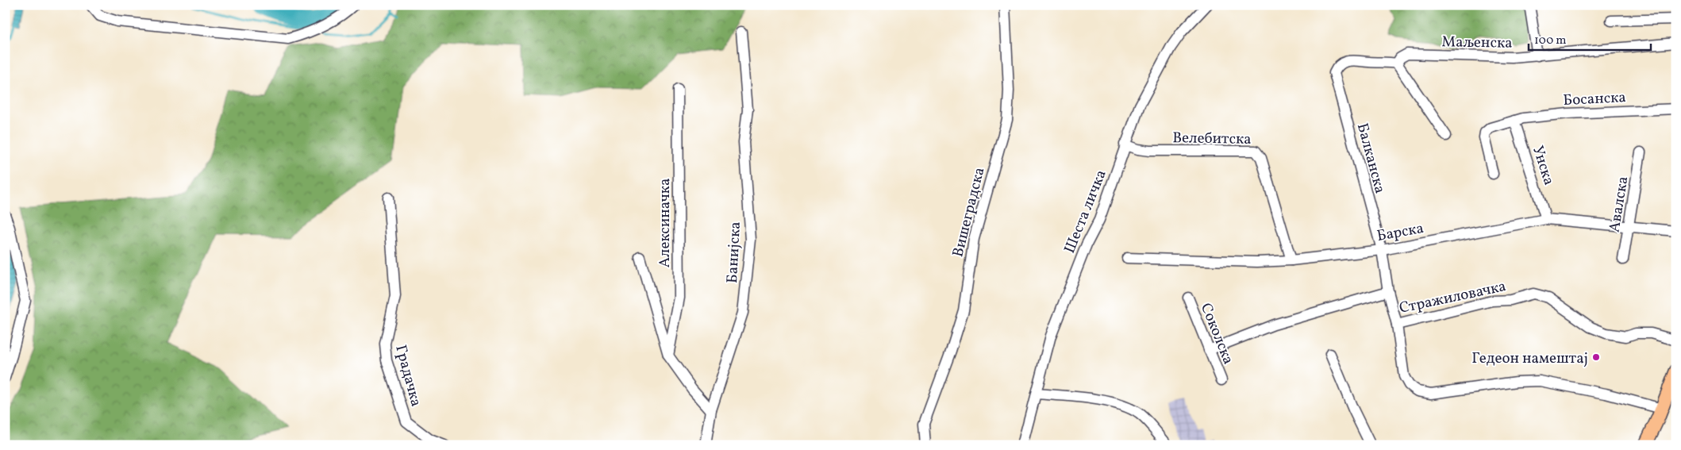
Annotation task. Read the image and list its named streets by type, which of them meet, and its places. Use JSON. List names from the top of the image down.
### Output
{
  "streets": {
    "street": [
      "Маљенска",
      "Босанска",
      "Велебитска",
      "Балканска",
      "Унска",
      "Авалска",
      "Шеста личка",
      "Вишеградска",
      "Алексиначка",
      "Барска",
      "Банијска",
      "Стражиловачка",
      "Соколска",
      "Градачка"
    ]
  },
  "crossings": [
    ["Маљенска", "Балканска"],
    ["Босанска", "Унска"],
    ["Велебитска", "Шеста личка"],
    ["Велебитска", "Барска"],
    ["Балканска", "Барска"],
    ["Балканска", "Стражиловачка"],
    ["Унска", "Барска"],
    ["Авалска", "Барска"],
    ["Стражиловачка", "Соколска"]
  ],
  "places": ["Гедеон намештај"],
  "scale_bar": "100 m"
}
